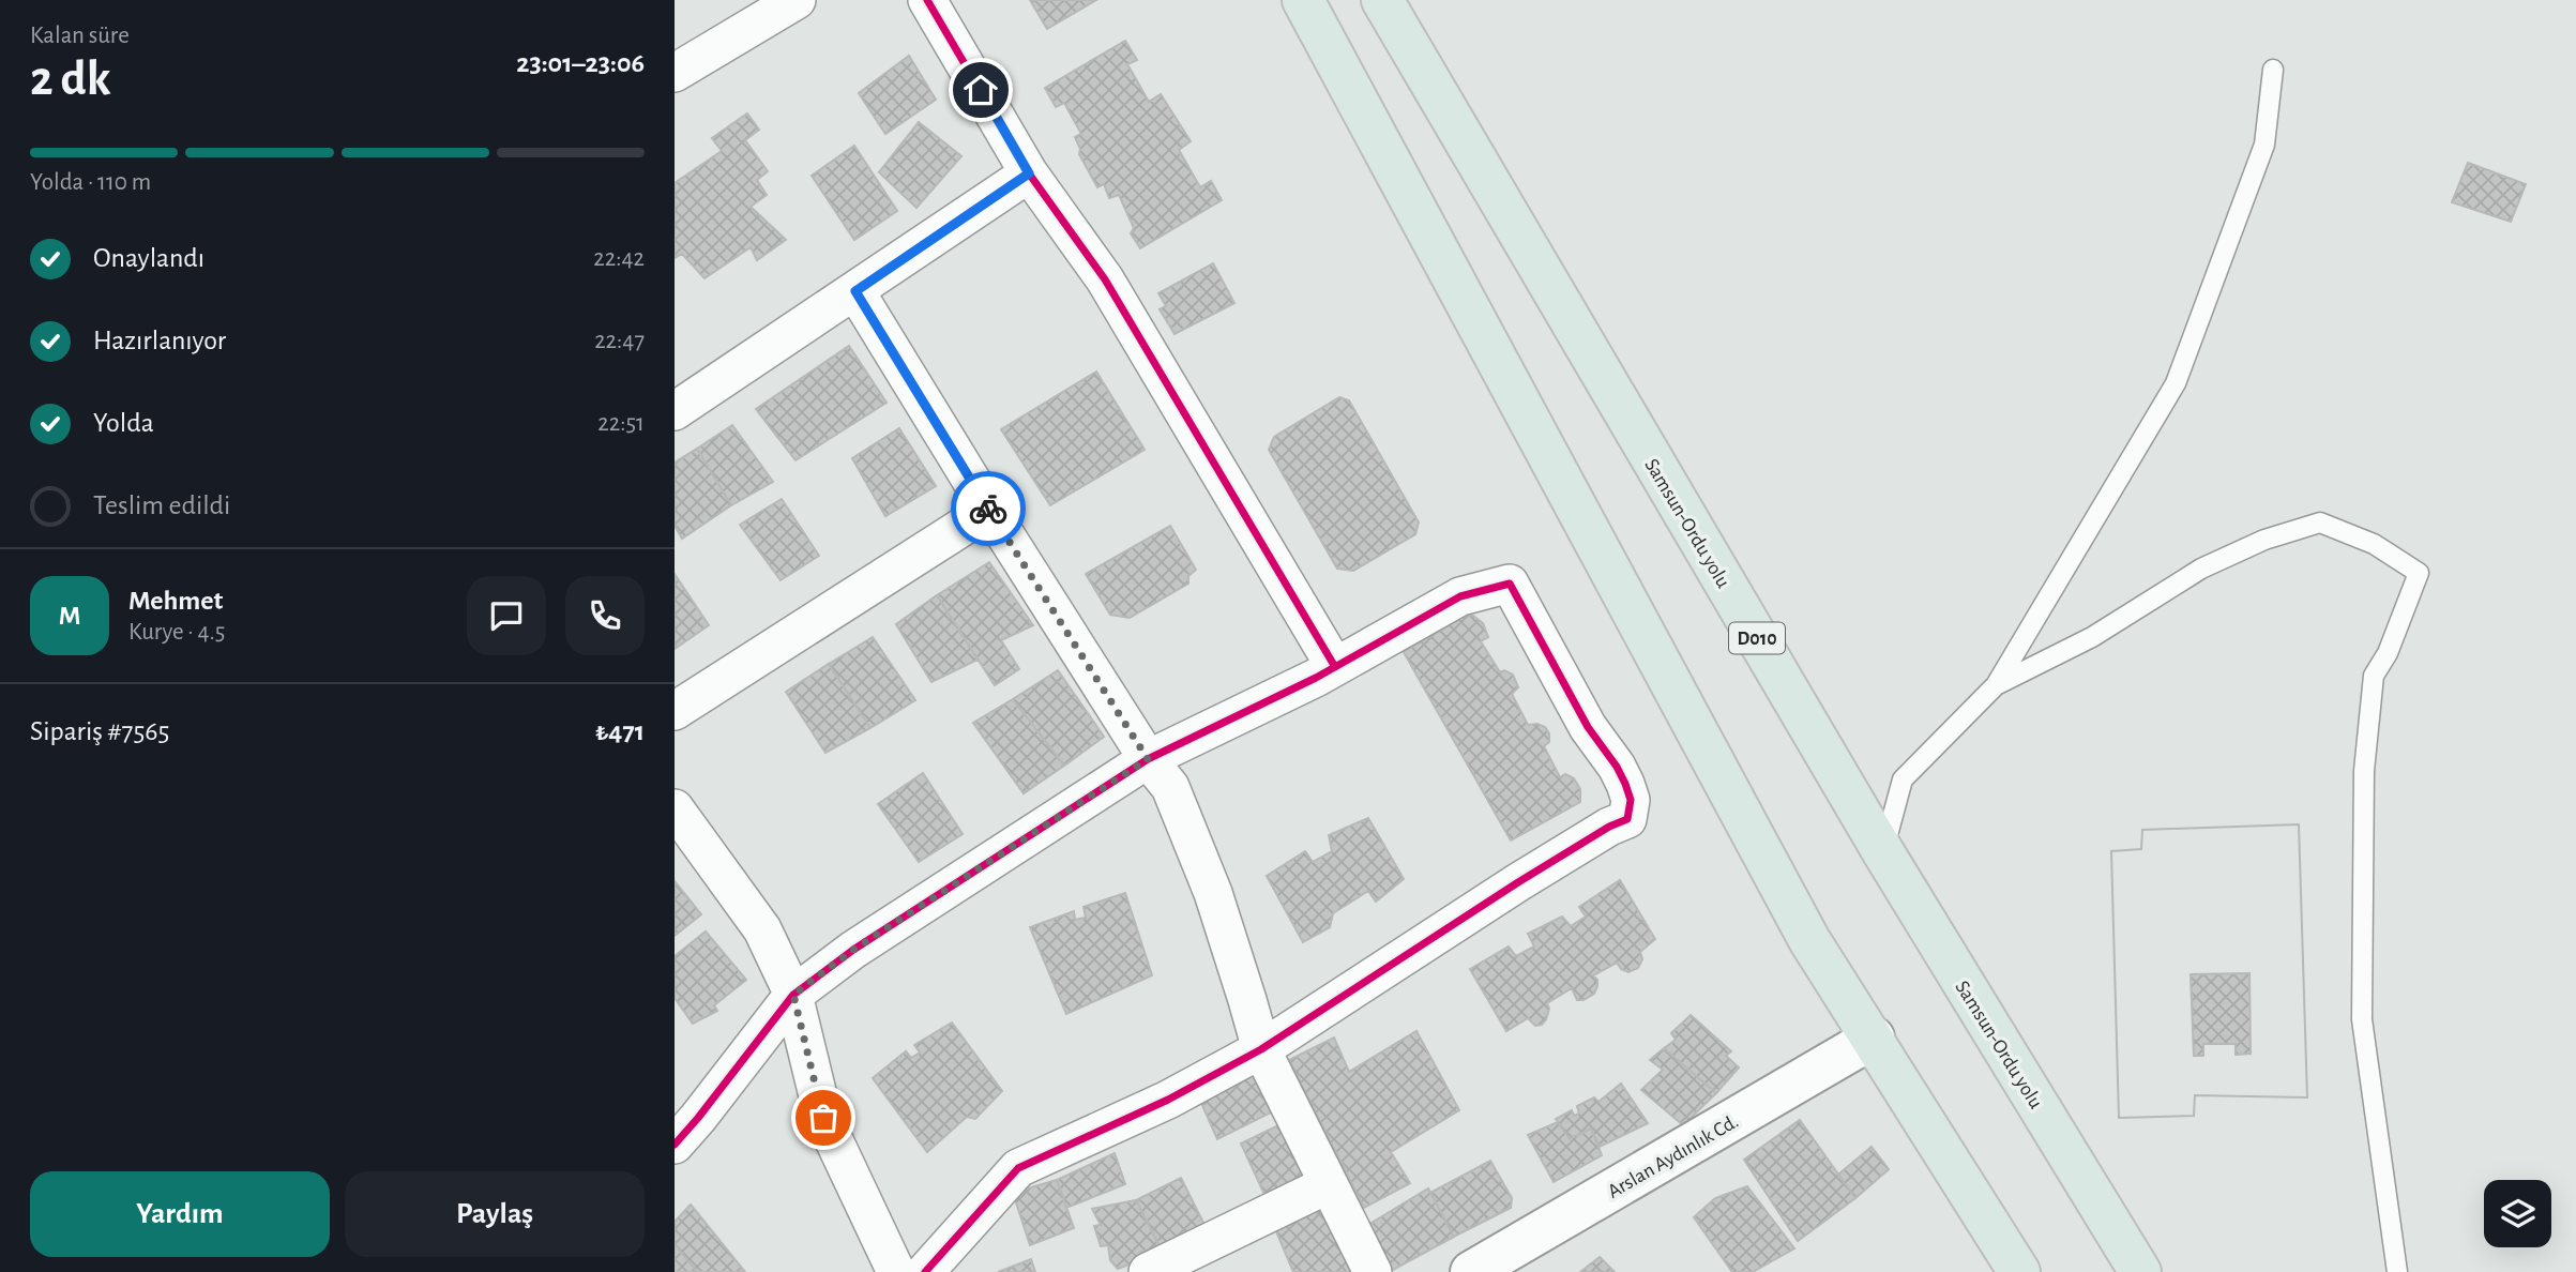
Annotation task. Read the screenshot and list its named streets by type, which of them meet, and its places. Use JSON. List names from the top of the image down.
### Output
{
  "streets": {
    "highway": ["Samsun-Ordu yolu", "D010"],
    "street": ["Arslan Aydınlık Cd."]
  },
  "page": {
    "heading": ["2 dk", "Kalan süre", "23:01–23:06"],
    "panel": [
      "Mehmet",
      "Kurye · 4.5",
      "Sipariş #7565",
      "₺471"
    ],
    "bar": "Yolda · 110 m",
    "list": [
      ["Onaylandı", "22:42"],
      ["Hazırlanıyor", "22:47"],
      ["Yolda", "22:51"],
      "Teslim edildi"
    ],
    "round": "M",
    "buttons": ["Yardım", "Paylaş"]
  }
}
